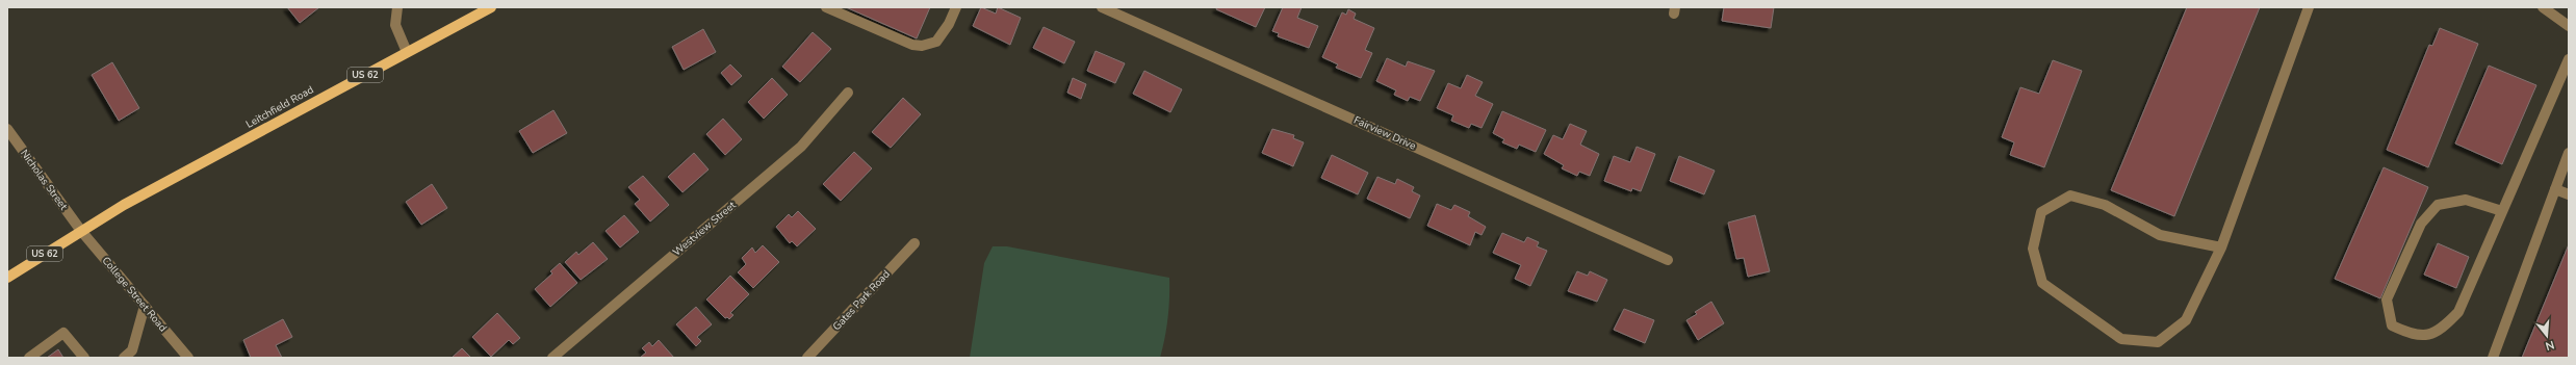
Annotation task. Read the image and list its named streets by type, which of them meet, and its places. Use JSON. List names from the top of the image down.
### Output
{
  "streets": {
    "main road": ["US 62", "Leitchfield Road"],
    "street": [
      "Fairview Drive",
      "Nicholas Street",
      "Westview Street",
      "College Street Road",
      "Gates Park Road"
    ]
  },
  "crossings": [
    ["US 62", "Leitchfield Road"],
    ["US 62", "Nicholas Street"],
    ["US 62", "College Street Road"],
    ["Leitchfield Road", "Nicholas Street"],
    ["Leitchfield Road", "College Street Road"],
    ["Nicholas Street", "College Street Road"]
  ],
  "north": "bottom"
}
